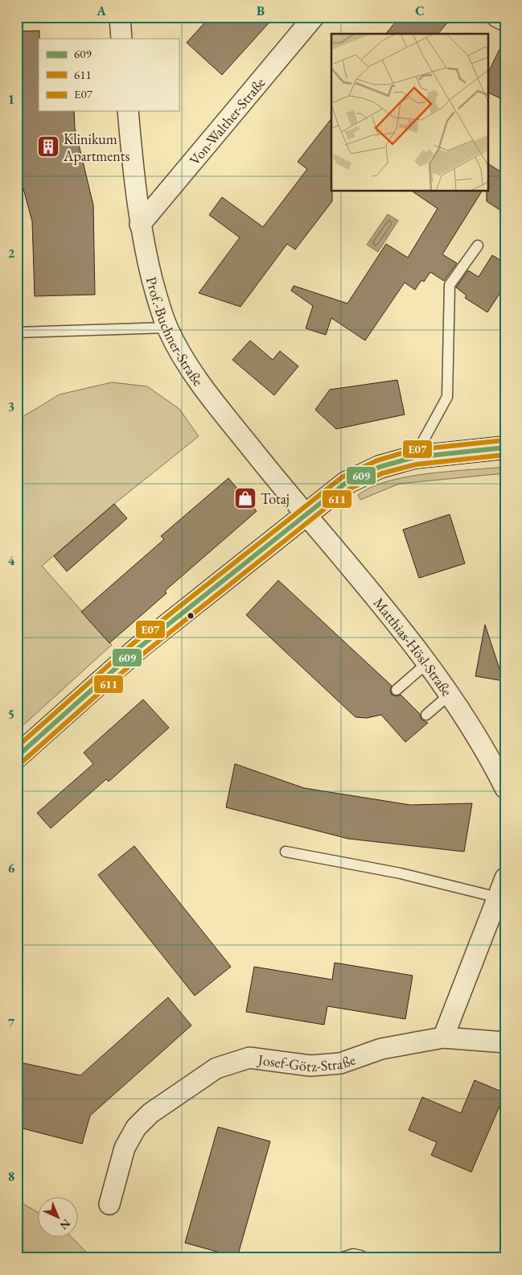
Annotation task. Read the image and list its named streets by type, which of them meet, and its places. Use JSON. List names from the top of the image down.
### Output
{
  "streets": {
    "street": [
      "Von-Walther-Straße",
      "Prof.-Buchner-Straße",
      "Matthias-Hösl-Straße",
      "Josef-Götz-Straße"
    ]
  },
  "crossings": [
    ["Von-Walther-Straße", "Prof.-Buchner-Straße"],
    ["Prof.-Buchner-Straße", "Matthias-Hösl-Straße"]
  ],
  "places": {
    "building": ["Klinikum Apartments"],
    "shop": ["Totaj"]
  },
  "lines": ["transit line E07", "transit line 609", "transit line 611"],
  "legend": ["609", "611", "E07"],
  "north": "bottom right",
  "grid": {
    "columns": ["A", "B", "C"],
    "rows": [
      "1",
      "2",
      "3",
      "4",
      "5",
      "6",
      "7",
      "8"
    ]
  }
}
